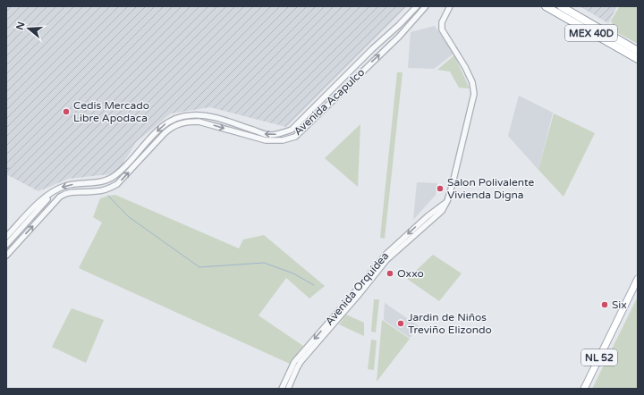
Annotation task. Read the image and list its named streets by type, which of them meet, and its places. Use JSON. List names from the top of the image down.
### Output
{
  "streets": {
    "highway": ["MEX 40D"],
    "main road": ["NL 52"],
    "street": ["Avenida Acapulco", "Avenida Orquídea"]
  },
  "places": [
    "Cedis Mercado Libre Apodaca",
    "Salon Polivalente Vivienda Digna",
    "Oxxo",
    "Six",
    "Jardin de Niños Treviño Elizondo"
  ],
  "north": "left"
}
